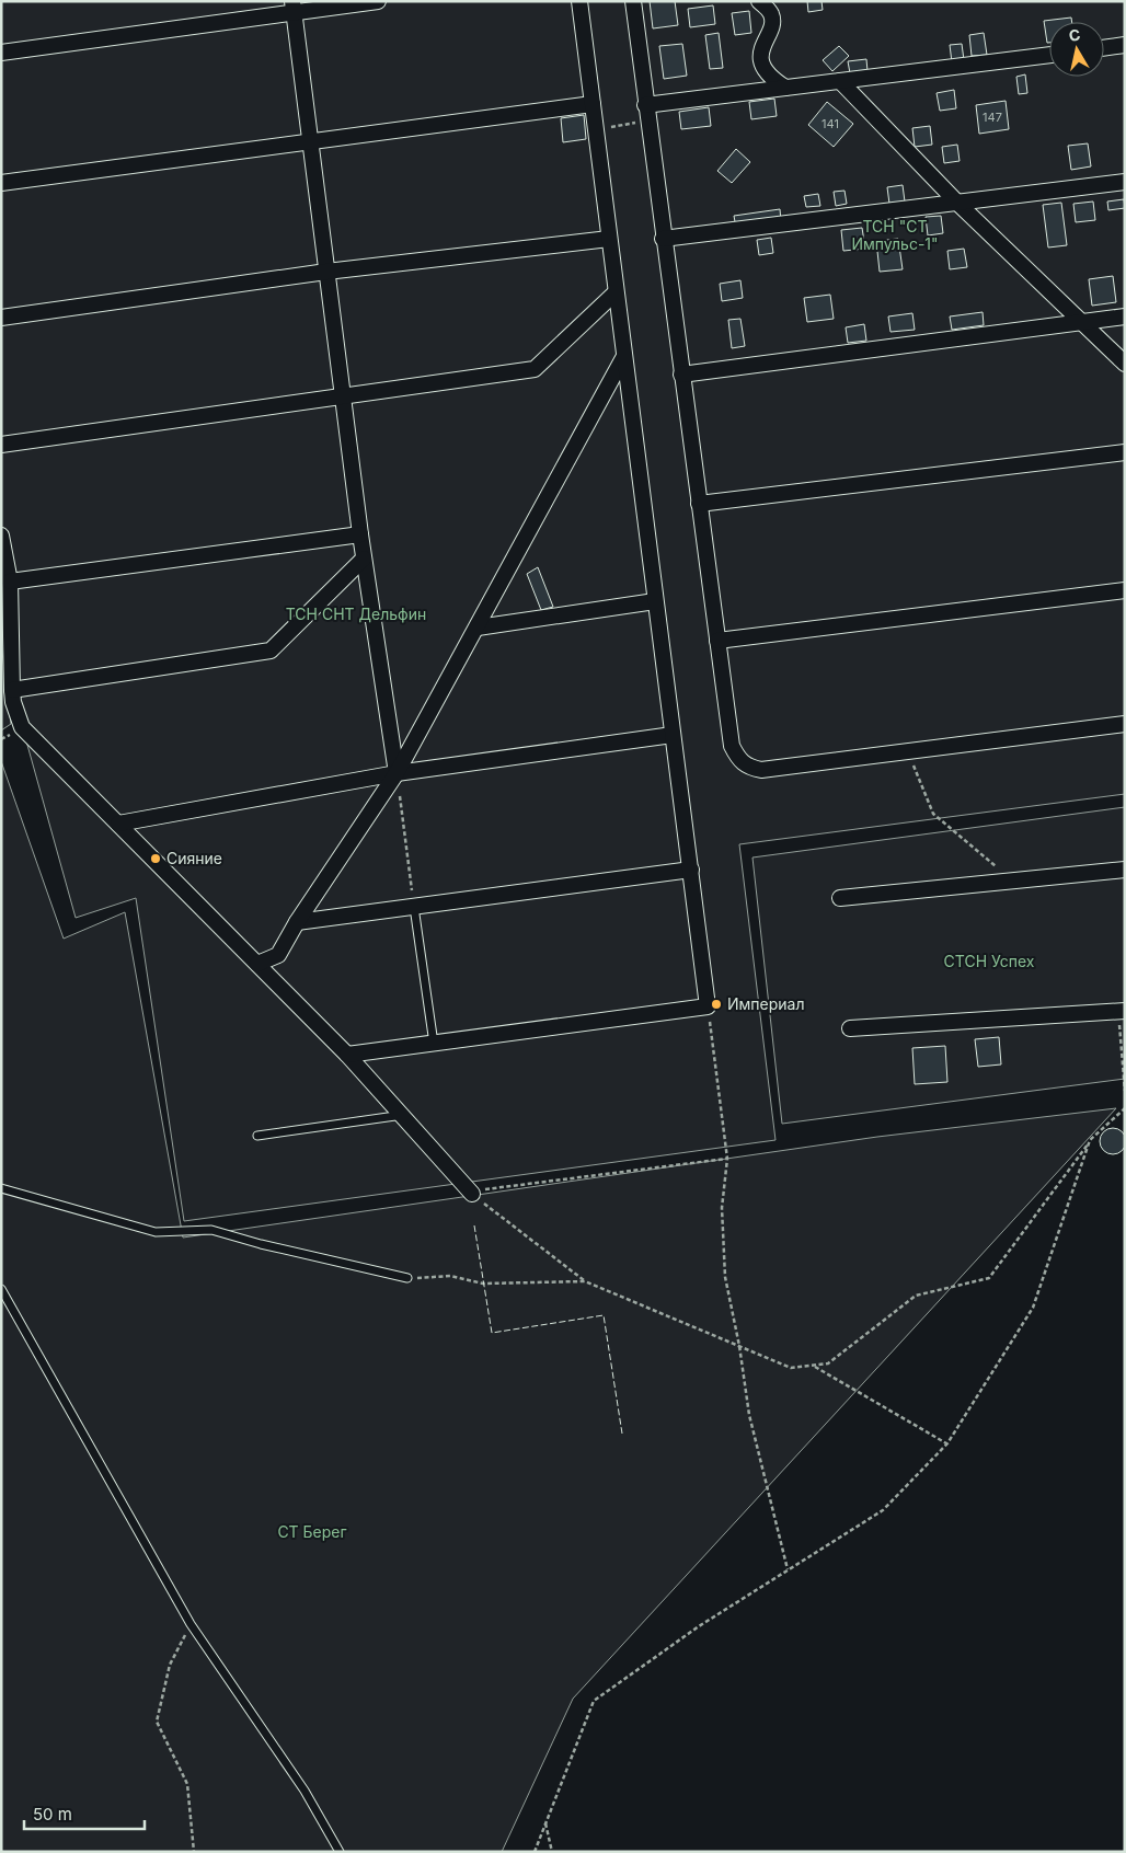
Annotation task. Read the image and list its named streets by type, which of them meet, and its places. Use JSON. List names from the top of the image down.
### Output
{
  "parks": [
    "ТСН \"СТ Импульс-1\"",
    "ТСН СНТ Дельфин",
    "СТСН Успех",
    "СТ Берег"
  ],
  "places": ["Сияние", "Империал"],
  "house_numbers": ["147", "141"],
  "scale_bar": "50 m",
  "north": "top"
}
